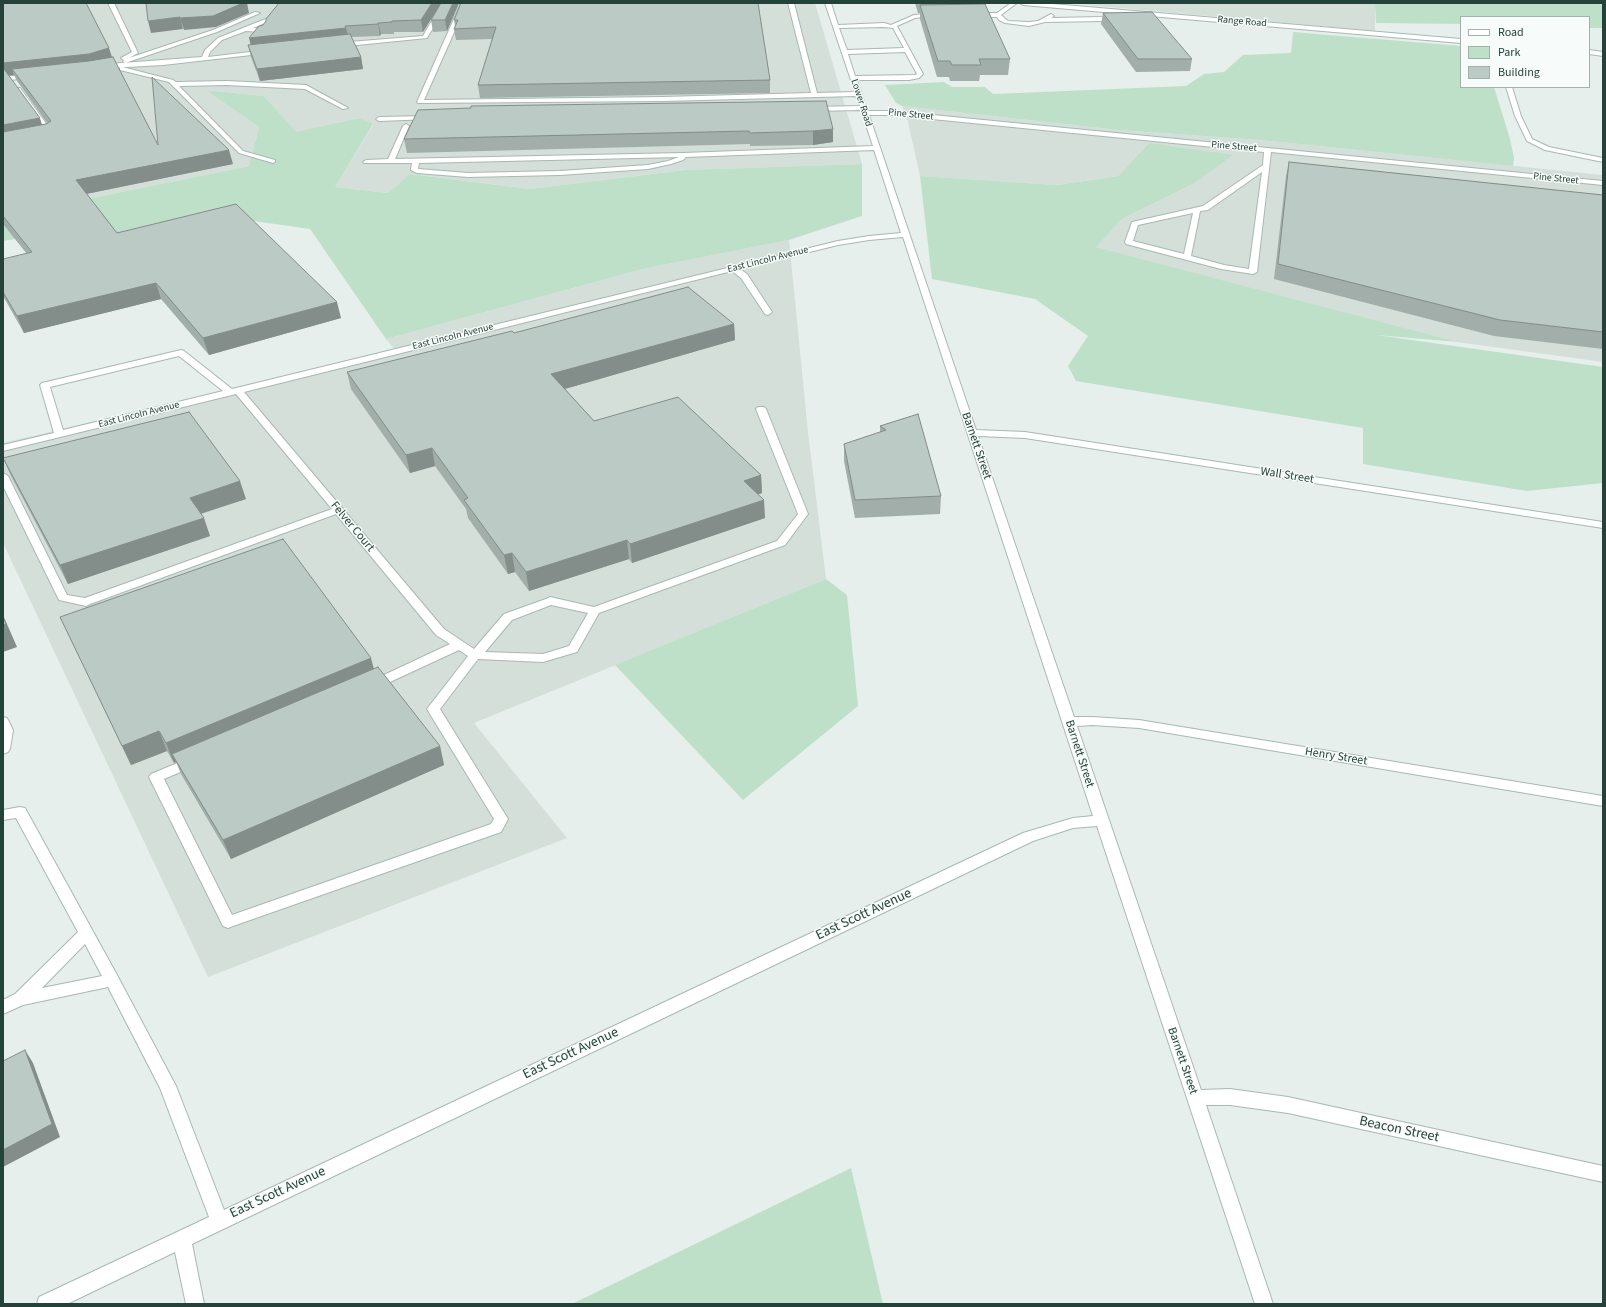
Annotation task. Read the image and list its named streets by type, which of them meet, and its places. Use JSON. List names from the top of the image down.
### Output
{
  "streets": {
    "street": [
      "Range Road",
      "Lower Road",
      "Pine Street",
      "East Lincoln Avenue",
      "Barnett Street",
      "Wall Street",
      "Felver Court",
      "Henry Street",
      "East Scott Avenue",
      "Beacon Street"
    ]
  },
  "crossings": [
    ["Lower Road", "Pine Street"],
    ["Lower Road", "Barnett Street"],
    ["East Lincoln Avenue", "Barnett Street"],
    ["East Lincoln Avenue", "Felver Court"],
    ["Barnett Street", "Wall Street"],
    ["Barnett Street", "Henry Street"],
    ["Barnett Street", "East Scott Avenue"],
    ["Barnett Street", "Beacon Street"]
  ],
  "legend": ["Road", "Park", "Building"]
}
